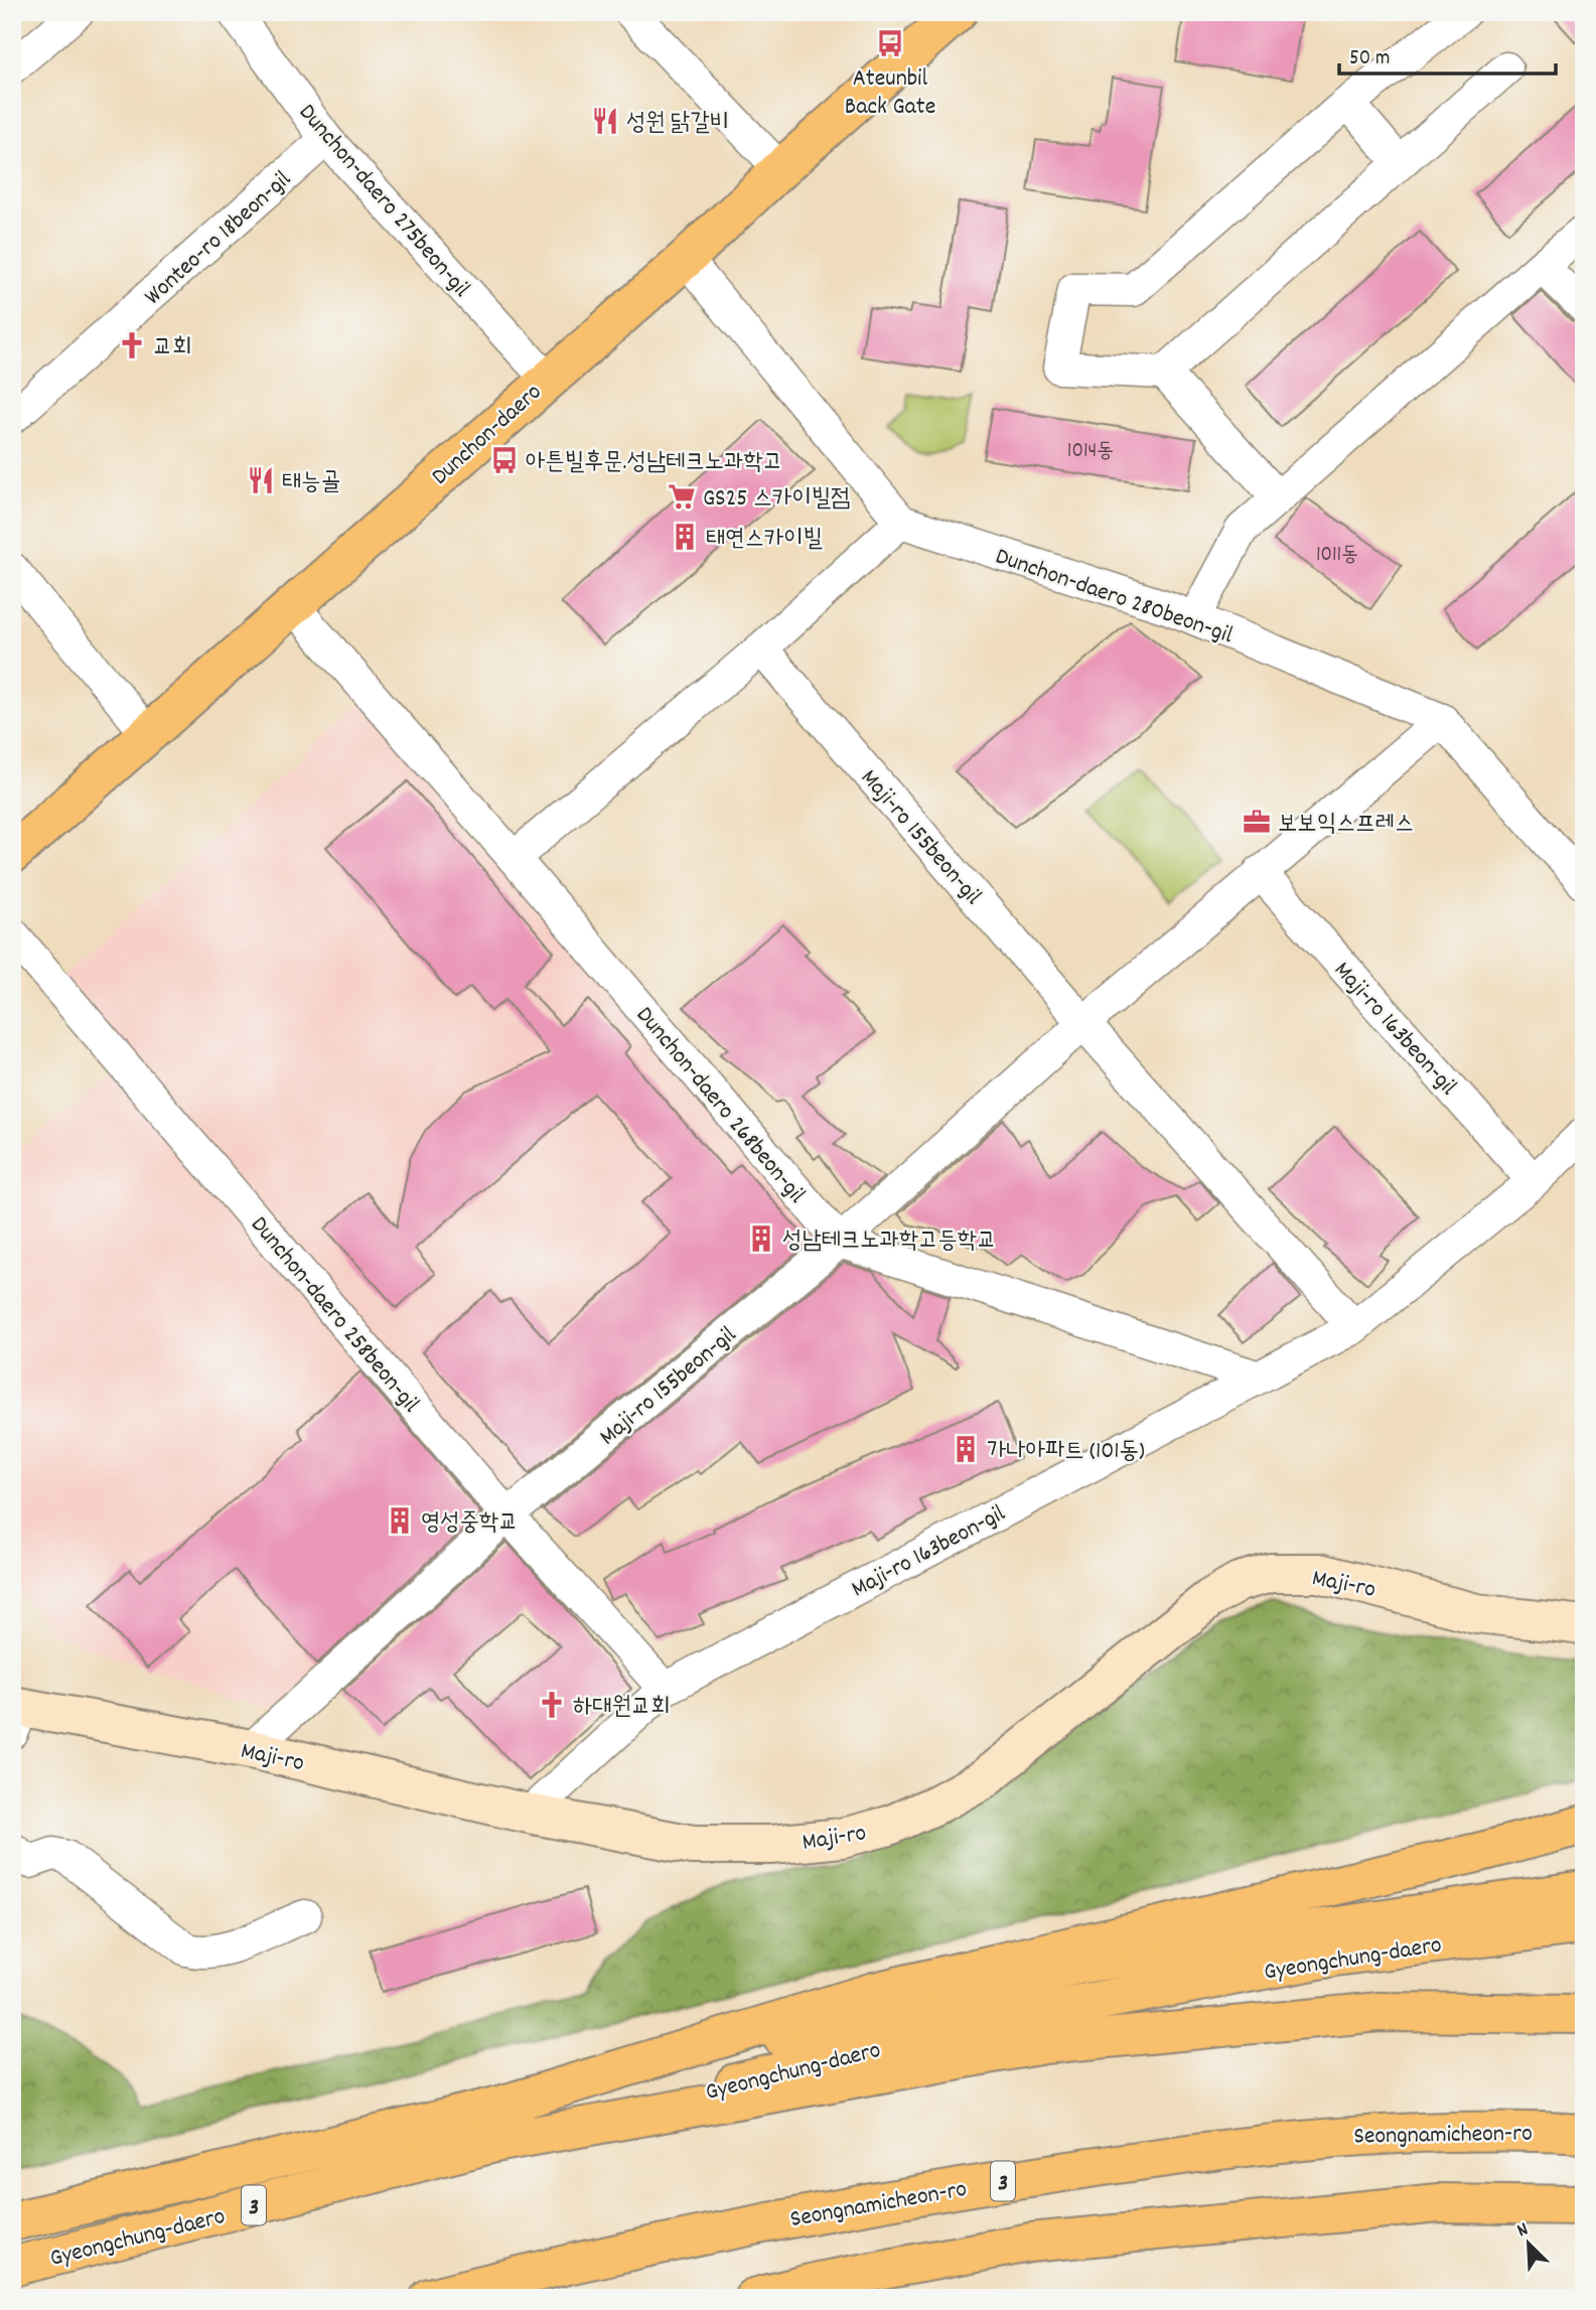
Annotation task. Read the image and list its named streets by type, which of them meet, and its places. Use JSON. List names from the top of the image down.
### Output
{
  "streets": {
    "main road": [
      "Dunchon-daero",
      "Maji-ro",
      "Gyeongchung-daero",
      "Seongnamicheon-ro",
      "3"
    ],
    "street": [
      "Dunchon-daero 275beon-gil",
      "Wonteo-ro 18beon-gil",
      "Dunchon-daero 280beon-gil",
      "Maji-ro 155beon-gil",
      "Maji-ro 163beon-gil",
      "Dunchon-daero 268beon-gil",
      "Dunchon-daero 258beon-gil"
    ]
  },
  "crossings": [
    ["Dunchon-daero 275beon-gil", "Wonteo-ro 18beon-gil"],
    ["Dunchon-daero 275beon-gil", "Dunchon-daero"],
    ["Dunchon-daero", "Dunchon-daero 268beon-gil"],
    ["Dunchon-daero 280beon-gil", "Maji-ro 155beon-gil"],
    ["Maji-ro 155beon-gil", "Maji-ro 163beon-gil"],
    ["Maji-ro 155beon-gil", "Dunchon-daero 268beon-gil"],
    ["Maji-ro 155beon-gil", "Dunchon-daero 258beon-gil"],
    ["Maji-ro 155beon-gil", "Maji-ro"],
    ["Maji-ro 163beon-gil", "Dunchon-daero 258beon-gil"],
    ["Maji-ro 163beon-gil", "Maji-ro"]
  ],
  "places": {
    "bus stop": ["Ateunbil Back Gate", "아튼빌후문.성남테크노과학고"],
    "restaurant": ["성원 닭갈비", "태능골"],
    "church": ["교회", "하대원교회"],
    "supermarket": ["GS25 스카이빌점"],
    "building": [
      "태연스카이빌",
      "성남테크노과학고등학교",
      "가나아파트 (101동)",
      "영성중학교"
    ],
    "office": ["보보익스프레스"]
  },
  "house_numbers": ["1014동", "1011동"],
  "scale_bar": "50 m",
  "north": "top left"
}
